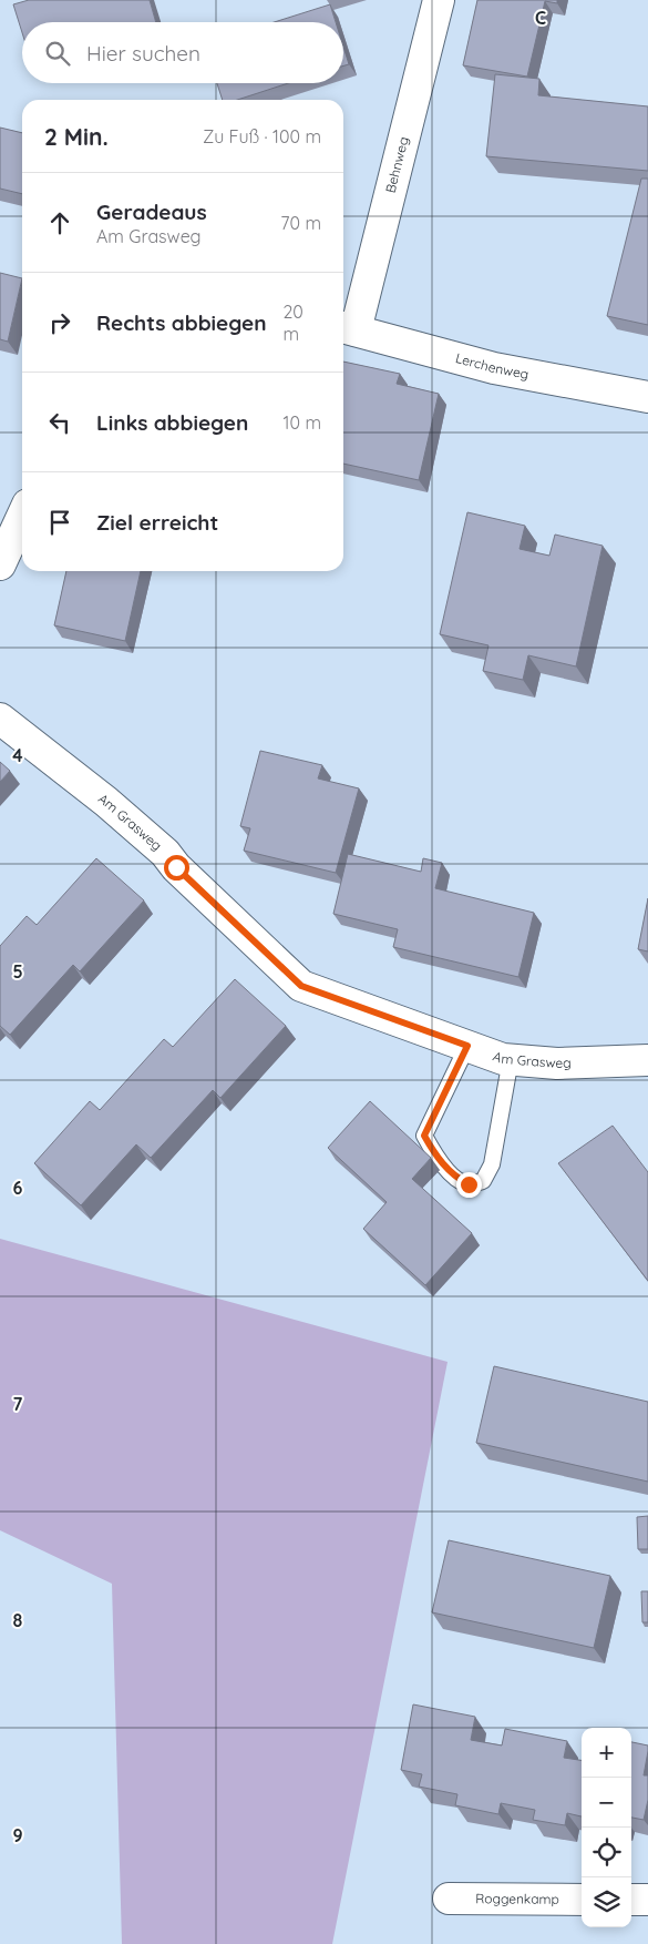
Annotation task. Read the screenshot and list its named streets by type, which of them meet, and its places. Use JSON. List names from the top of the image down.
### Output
{
  "streets": {
    "street": [
      "Behnweg",
      "Lerchenweg",
      "Am Grasweg",
      "Roggenkamp"
    ]
  },
  "crossings": [
    ["Behnweg", "Lerchenweg"]
  ],
  "page": {
    "search": "Hier suchen",
    "heading": ["2 Min.", "Zu Fuß · 100 m"],
    "list": [
      ["Geradeaus", "Am Grasweg", "70 m"],
      ["Rechts abbiegen", "20 m"],
      ["Links abbiegen", "10 m"],
      "Ziel erreicht"
    ],
    "map_buttons": ["+", "−"]
  },
  "grid": {
    "columns": ["C"],
    "rows": [
      "4",
      "5",
      "6",
      "7",
      "8",
      "9"
    ]
  }
}
